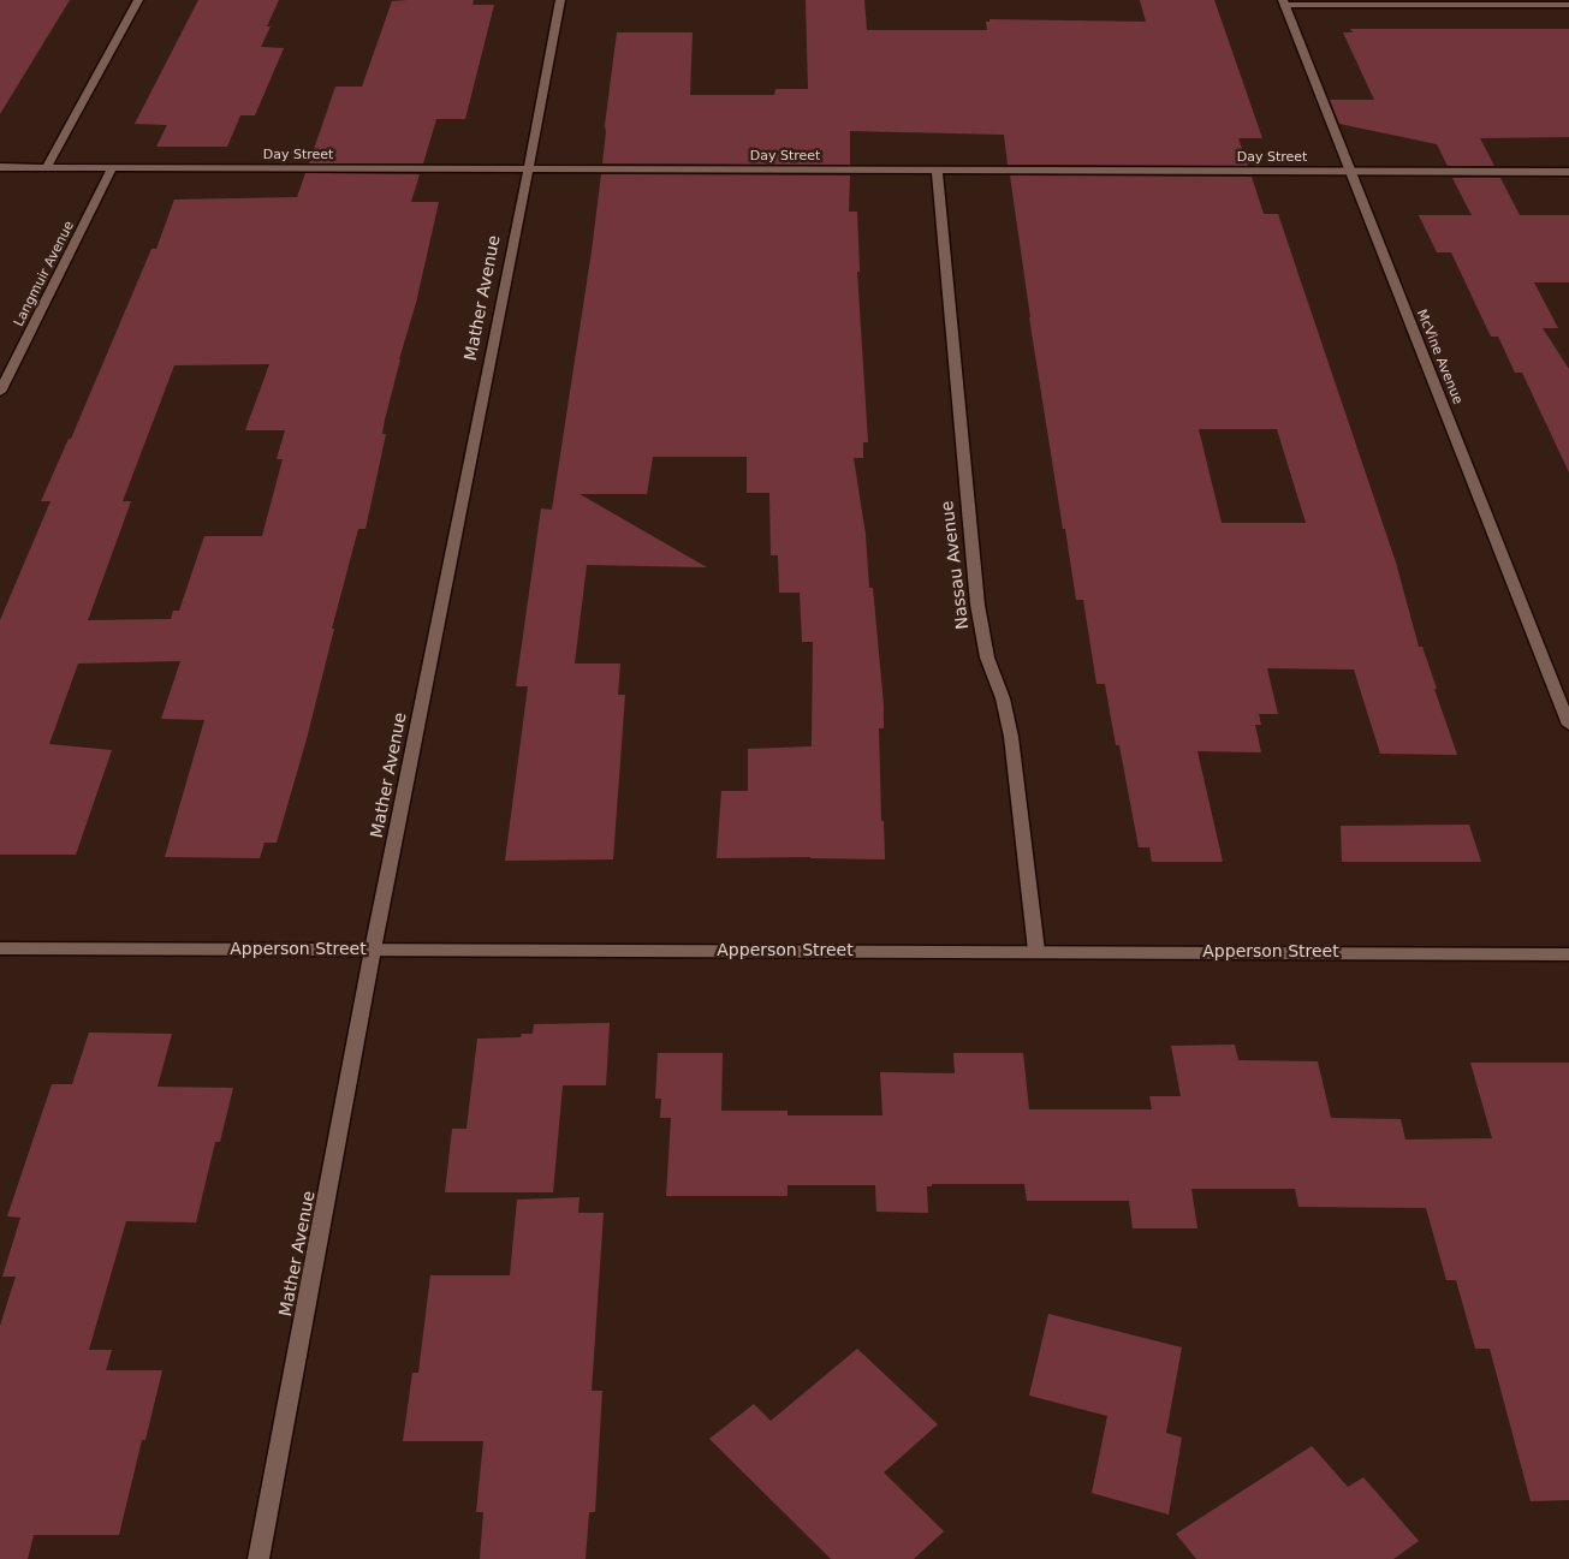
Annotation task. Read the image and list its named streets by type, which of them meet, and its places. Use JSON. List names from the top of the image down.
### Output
{
  "streets": {
    "street": [
      "Day Street",
      "Langmuir Avenue",
      "Mather Avenue",
      "McVine Avenue",
      "Nassau Avenue",
      "Apperson Street"
    ]
  },
  "crossings": [
    ["Day Street", "Langmuir Avenue"],
    ["Day Street", "Mather Avenue"],
    ["Day Street", "McVine Avenue"],
    ["Day Street", "Nassau Avenue"],
    ["Mather Avenue", "Apperson Street"],
    ["Nassau Avenue", "Apperson Street"]
  ]
}
